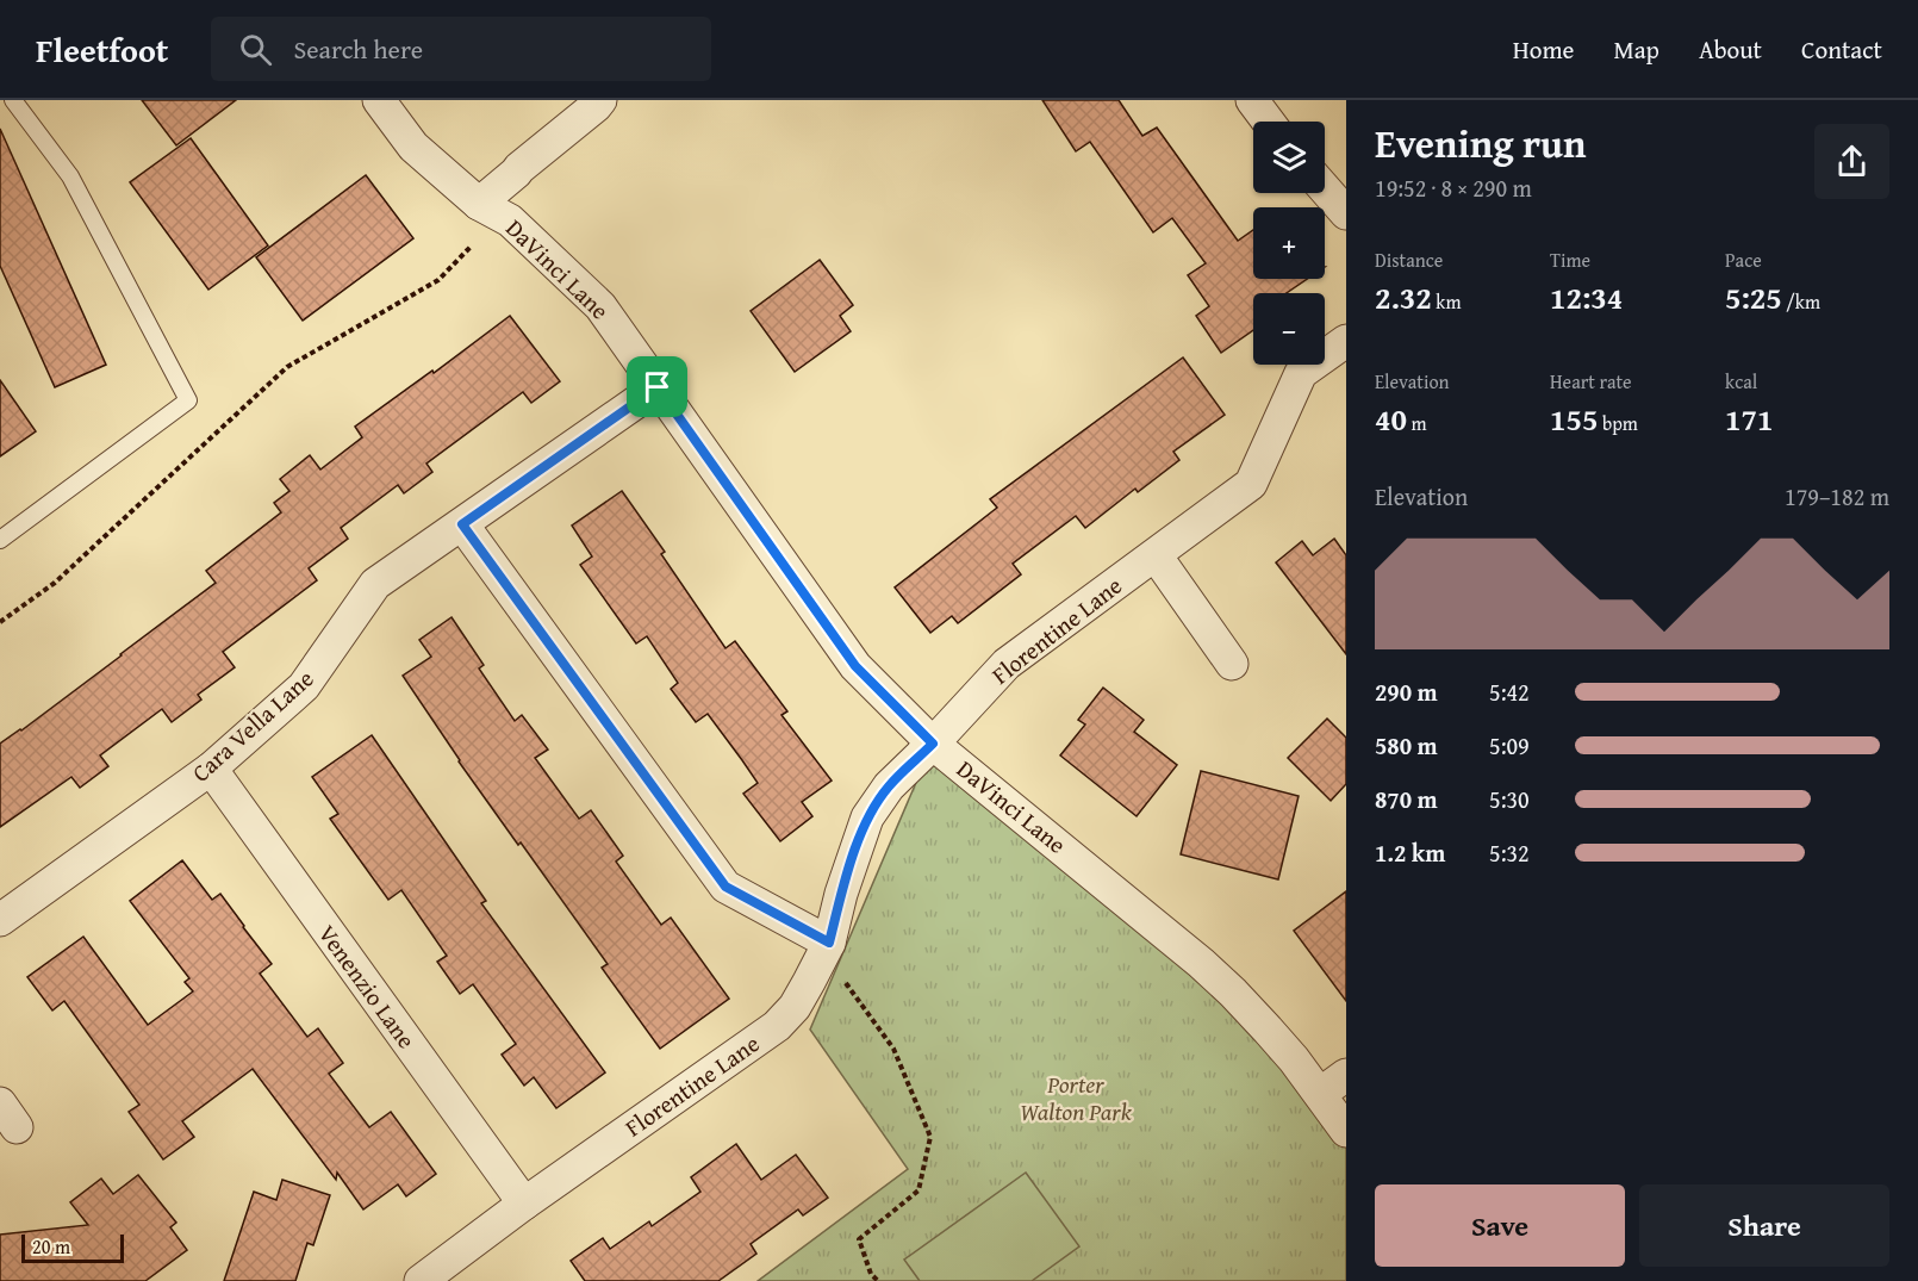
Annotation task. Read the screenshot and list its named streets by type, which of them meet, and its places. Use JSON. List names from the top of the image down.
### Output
{
  "streets": {
    "street": [
      "DaVinci Lane",
      "Florentine Lane",
      "Cara Vella Lane",
      "Venenzio Lane"
    ]
  },
  "crossings": [
    ["DaVinci Lane", "Florentine Lane"],
    ["DaVinci Lane", "Cara Vella Lane"],
    ["Florentine Lane", "Venenzio Lane"],
    ["Cara Vella Lane", "Venenzio Lane"]
  ],
  "parks": ["Porter Walton Park"],
  "scale_bar": "20 m",
  "page": {
    "header": "Fleetfoot",
    "search": "Search here",
    "nav": [
      "Home",
      "Map",
      "About",
      "Contact"
    ],
    "heading": ["Evening run", "19:52 · 8 × 290 m"],
    "map_buttons": ["+", "−"],
    "stats": [
      ["Distance", "2.32 km"],
      ["Time", "12:34"],
      ["Pace", "5:25 /km"],
      ["Elevation", "40 m"],
      ["Heart rate", "155 bpm"],
      ["kcal", "171"]
    ],
    "chart": ["Elevation", "179–182 m"],
    "list": [
      {
        "name": "290 m",
        "note": "5:42"
      },
      {
        "name": "580 m",
        "note": "5:09"
      },
      {
        "name": "870 m",
        "note": "5:30"
      },
      {
        "name": "1.2 km",
        "note": "5:32"
      }
    ],
    "buttons": ["Save", "Share"],
    "scale": "20 m"
  }
}
